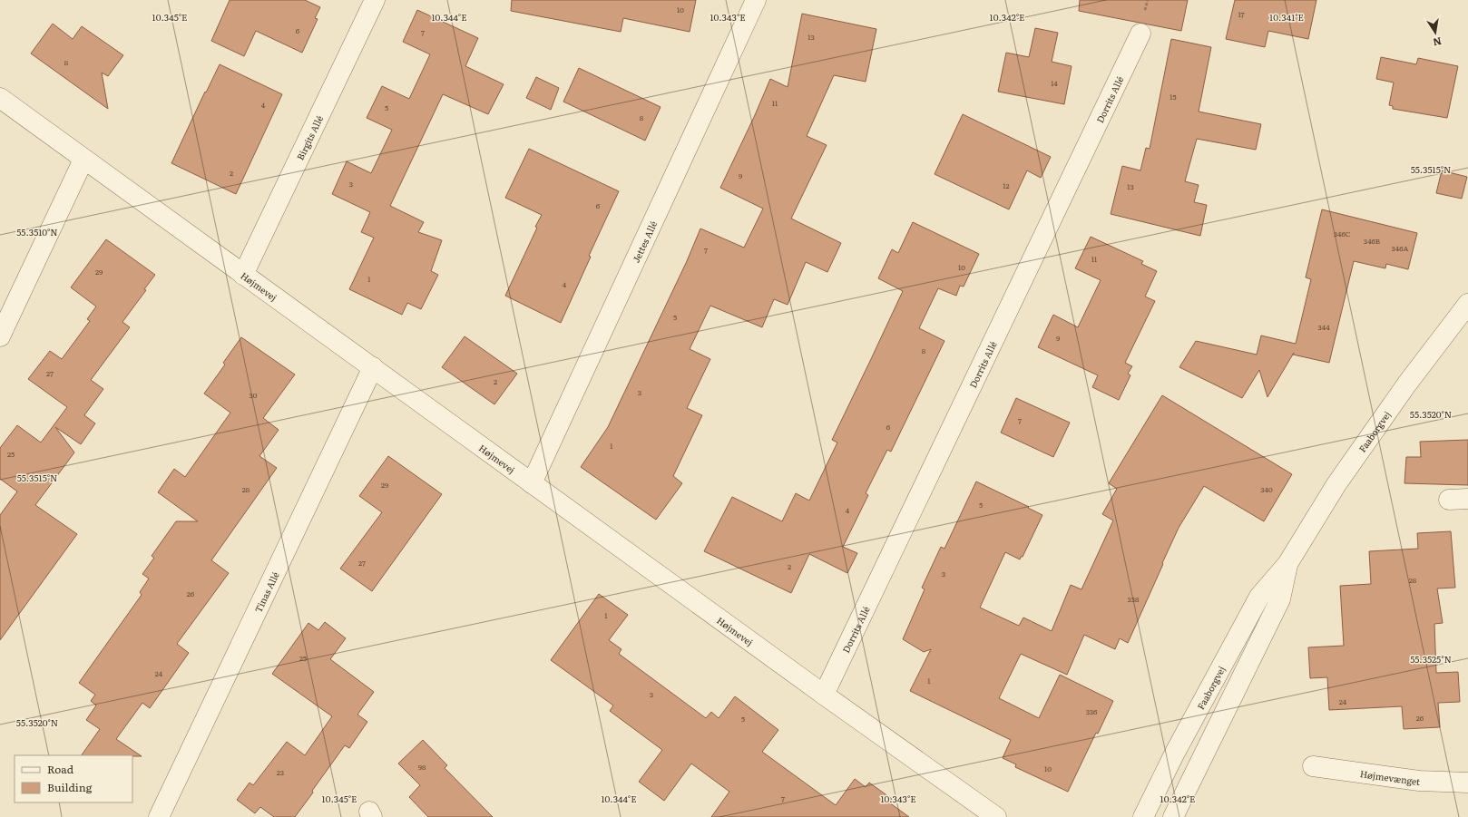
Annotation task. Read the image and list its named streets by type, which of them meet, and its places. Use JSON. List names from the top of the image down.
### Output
{
  "streets": {
    "street": [
      "Dorrits Allé",
      "Birgits Allé",
      "Jettes Allé",
      "Højmevej",
      "Faaborgvej",
      "Tinas Allé",
      "Højmevænget"
    ]
  },
  "crossings": [
    ["Dorrits Allé", "Højmevej"],
    ["Birgits Allé", "Højmevej"],
    ["Jettes Allé", "Højmevej"],
    ["Højmevej", "Tinas Allé"]
  ],
  "house_numbers": [
    "10",
    "17",
    "6",
    "7",
    "13",
    "8",
    "14",
    "15",
    "11",
    "4",
    "5",
    "8",
    "2",
    "9",
    "3",
    "12",
    "13",
    "6",
    "346C",
    "346B",
    "346A",
    "7",
    "11",
    "10",
    "29",
    "1",
    "4",
    "5",
    "344",
    "9",
    "8",
    "27",
    "2",
    "3",
    "30",
    "7",
    "6",
    "1",
    "25",
    "29",
    "28",
    "340",
    "5",
    "4",
    "27",
    "2",
    "3",
    "28",
    "26",
    "338",
    "1",
    "25",
    "24",
    "1",
    "3",
    "24",
    "336",
    "26",
    "5",
    "98",
    "10",
    "23",
    "7"
  ],
  "legend": ["Road", "Building"],
  "north": "bottom",
  "coordinates": [
    "10.345°E",
    "10.344°E",
    "10.343°E",
    "10.342°E",
    "10.341°E",
    "55.3515°N",
    "55.3510°N",
    "55.3520°N",
    "55.3525°N"
  ]
}
